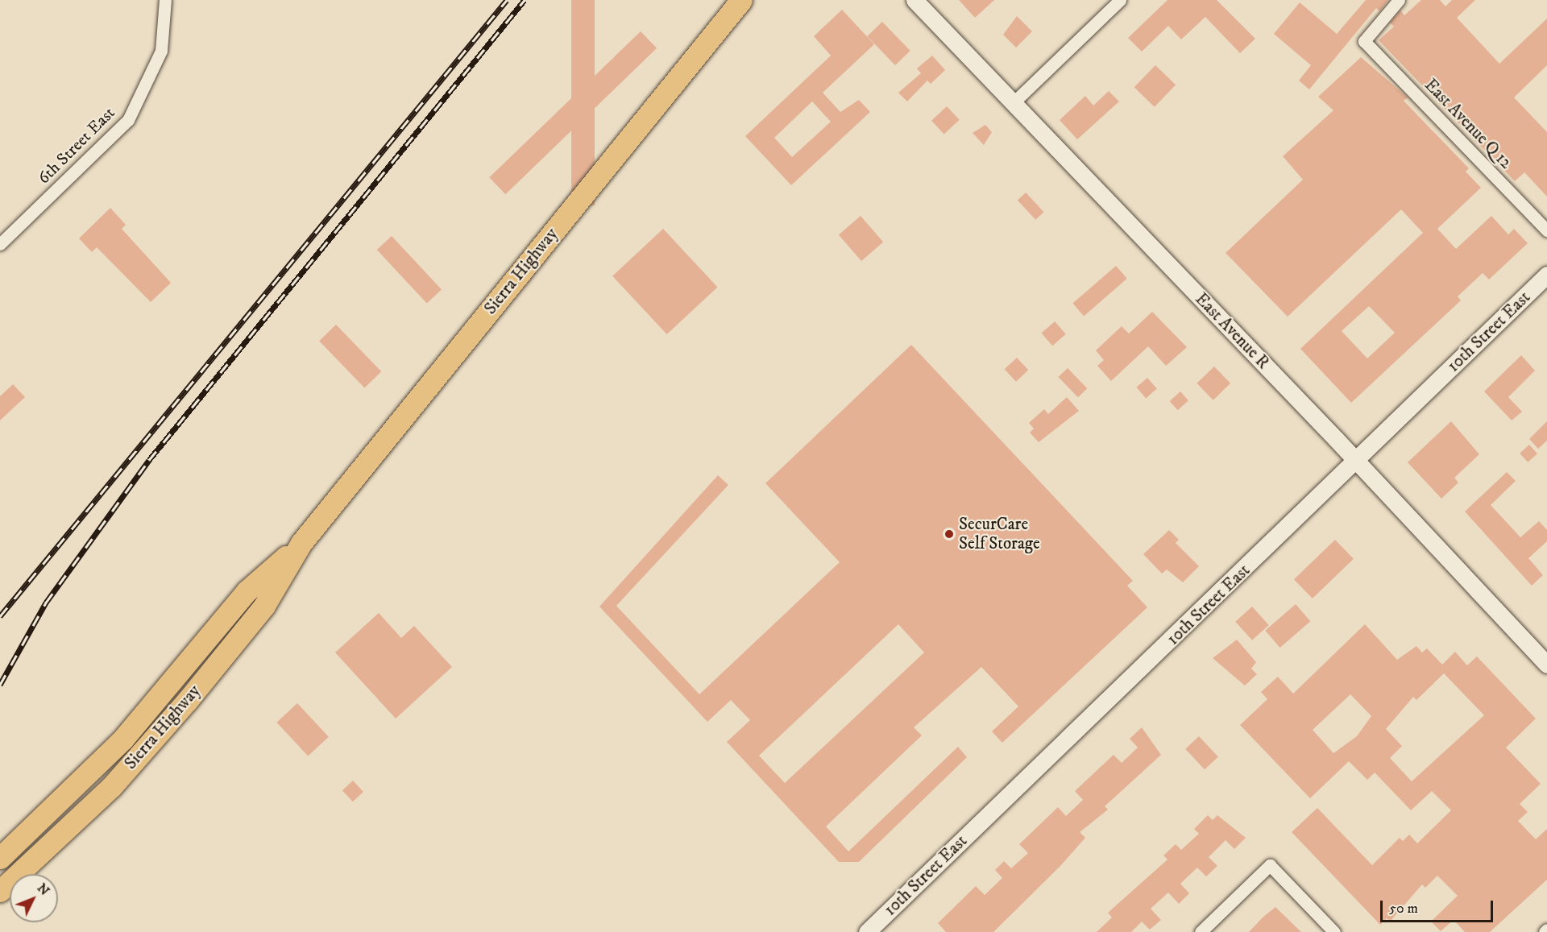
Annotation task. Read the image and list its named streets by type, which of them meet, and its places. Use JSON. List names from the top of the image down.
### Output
{
  "streets": {
    "highway": ["Sierra Highway"],
    "main road": ["East Avenue R", "10th Street East"],
    "street": ["East Avenue Q 12", "6th Street East"]
  },
  "crossings": [
    ["East Avenue R", "10th Street East"]
  ],
  "places": ["SecurCare Self Storage"],
  "scale_bar": "50 m",
  "north": "top right"
}
